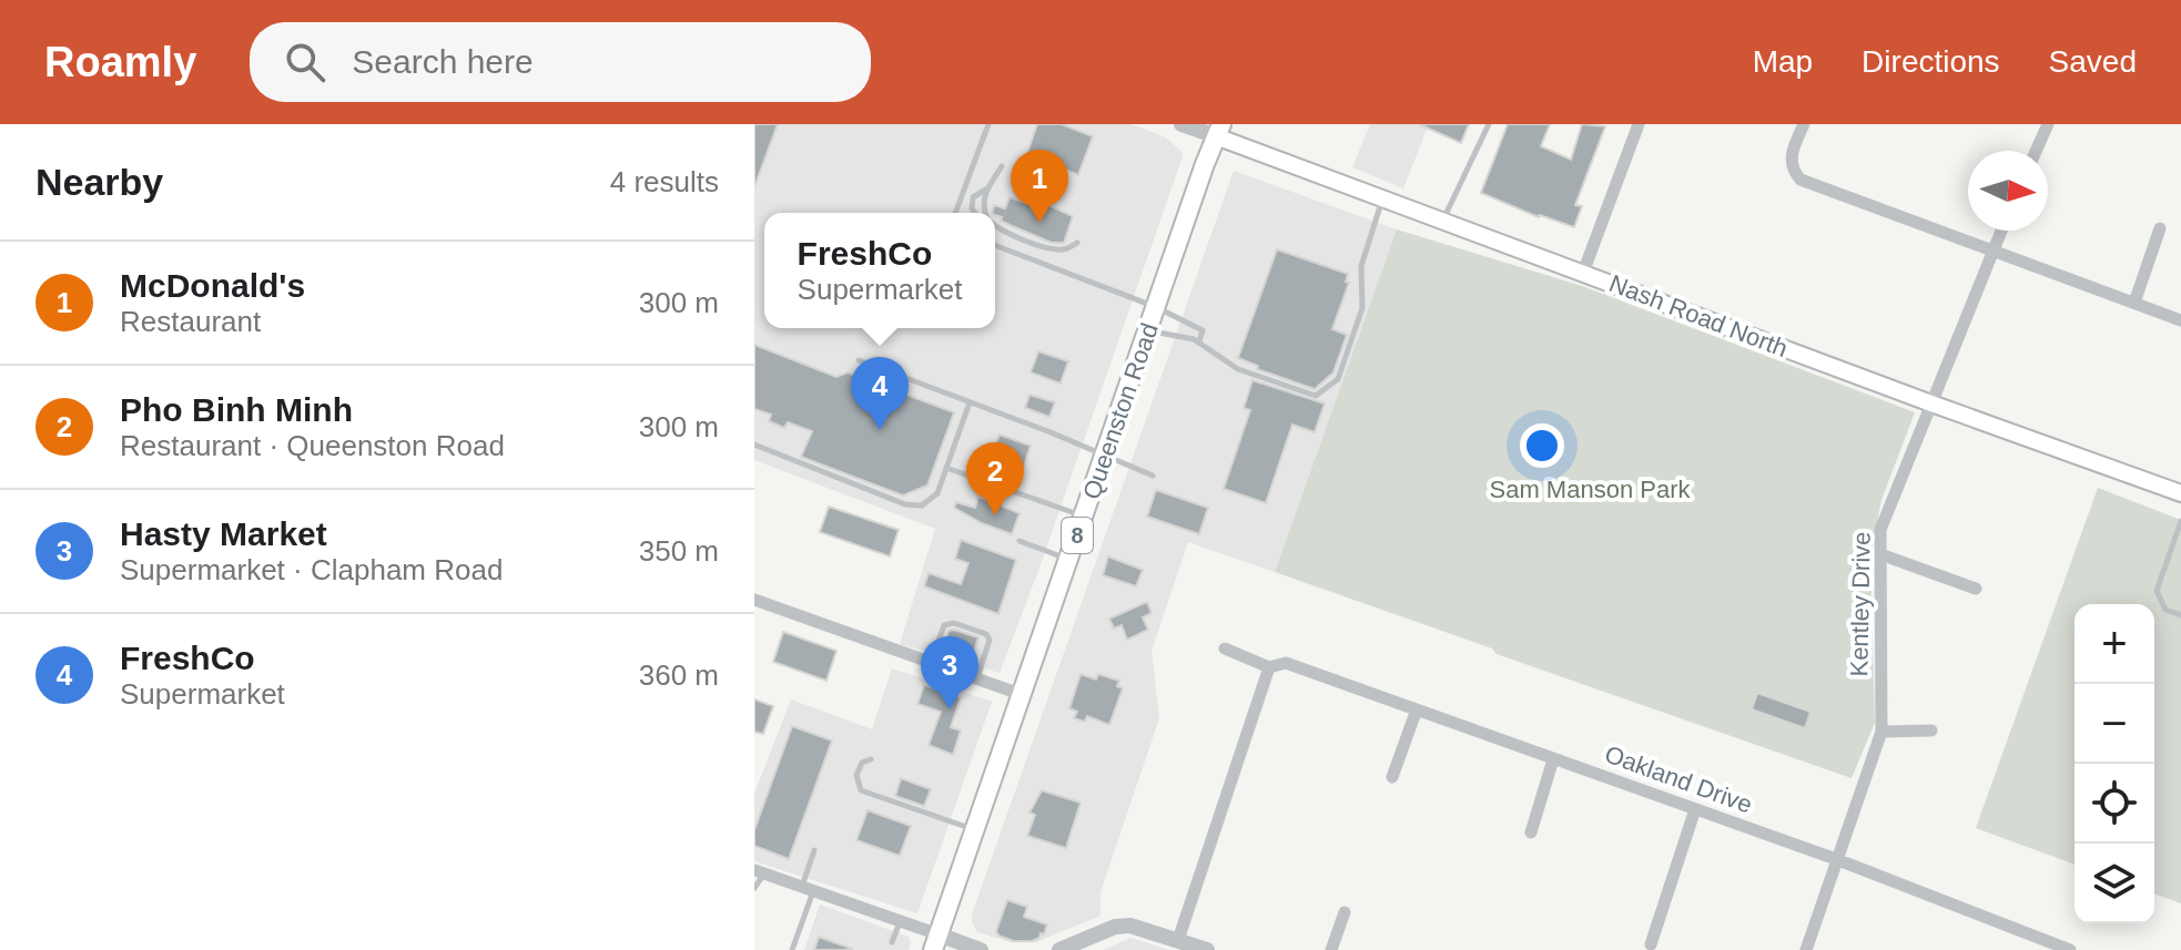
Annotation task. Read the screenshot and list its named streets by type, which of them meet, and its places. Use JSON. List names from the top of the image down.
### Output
{
  "streets": {
    "main road": ["Nash Road North", "Queenston Road", "8"],
    "street": ["Kentley Drive", "Oakland Drive"]
  },
  "crossings": [
    ["Nash Road North", "Queenston Road"],
    ["Nash Road North", "Kentley Drive"],
    ["Kentley Drive", "Oakland Drive"]
  ],
  "parks": ["Sam Manson Park"],
  "north": "right",
  "page": {
    "header": "Roamly",
    "search": "Search here",
    "nav": ["Map", "Directions", "Saved"],
    "heading": ["Nearby", "4 results"],
    "pins": [
      "1",
      "4",
      "2",
      "3"
    ],
    "popup": ["FreshCo", "Supermarket"],
    "list": [
      {
        "mark": "1",
        "name": "McDonald's",
        "note": "Restaurant",
        "value": "300 m"
      },
      {
        "mark": "2",
        "name": "Pho Binh Minh",
        "note": "Restaurant · Queenston Road",
        "value": "300 m"
      },
      {
        "mark": "3",
        "name": "Hasty Market",
        "note": "Supermarket · Clapham Road",
        "value": "350 m"
      },
      {
        "mark": "4",
        "name": "FreshCo",
        "note": "Supermarket",
        "value": "360 m"
      }
    ],
    "map_buttons": ["+", "−"]
  }
}
